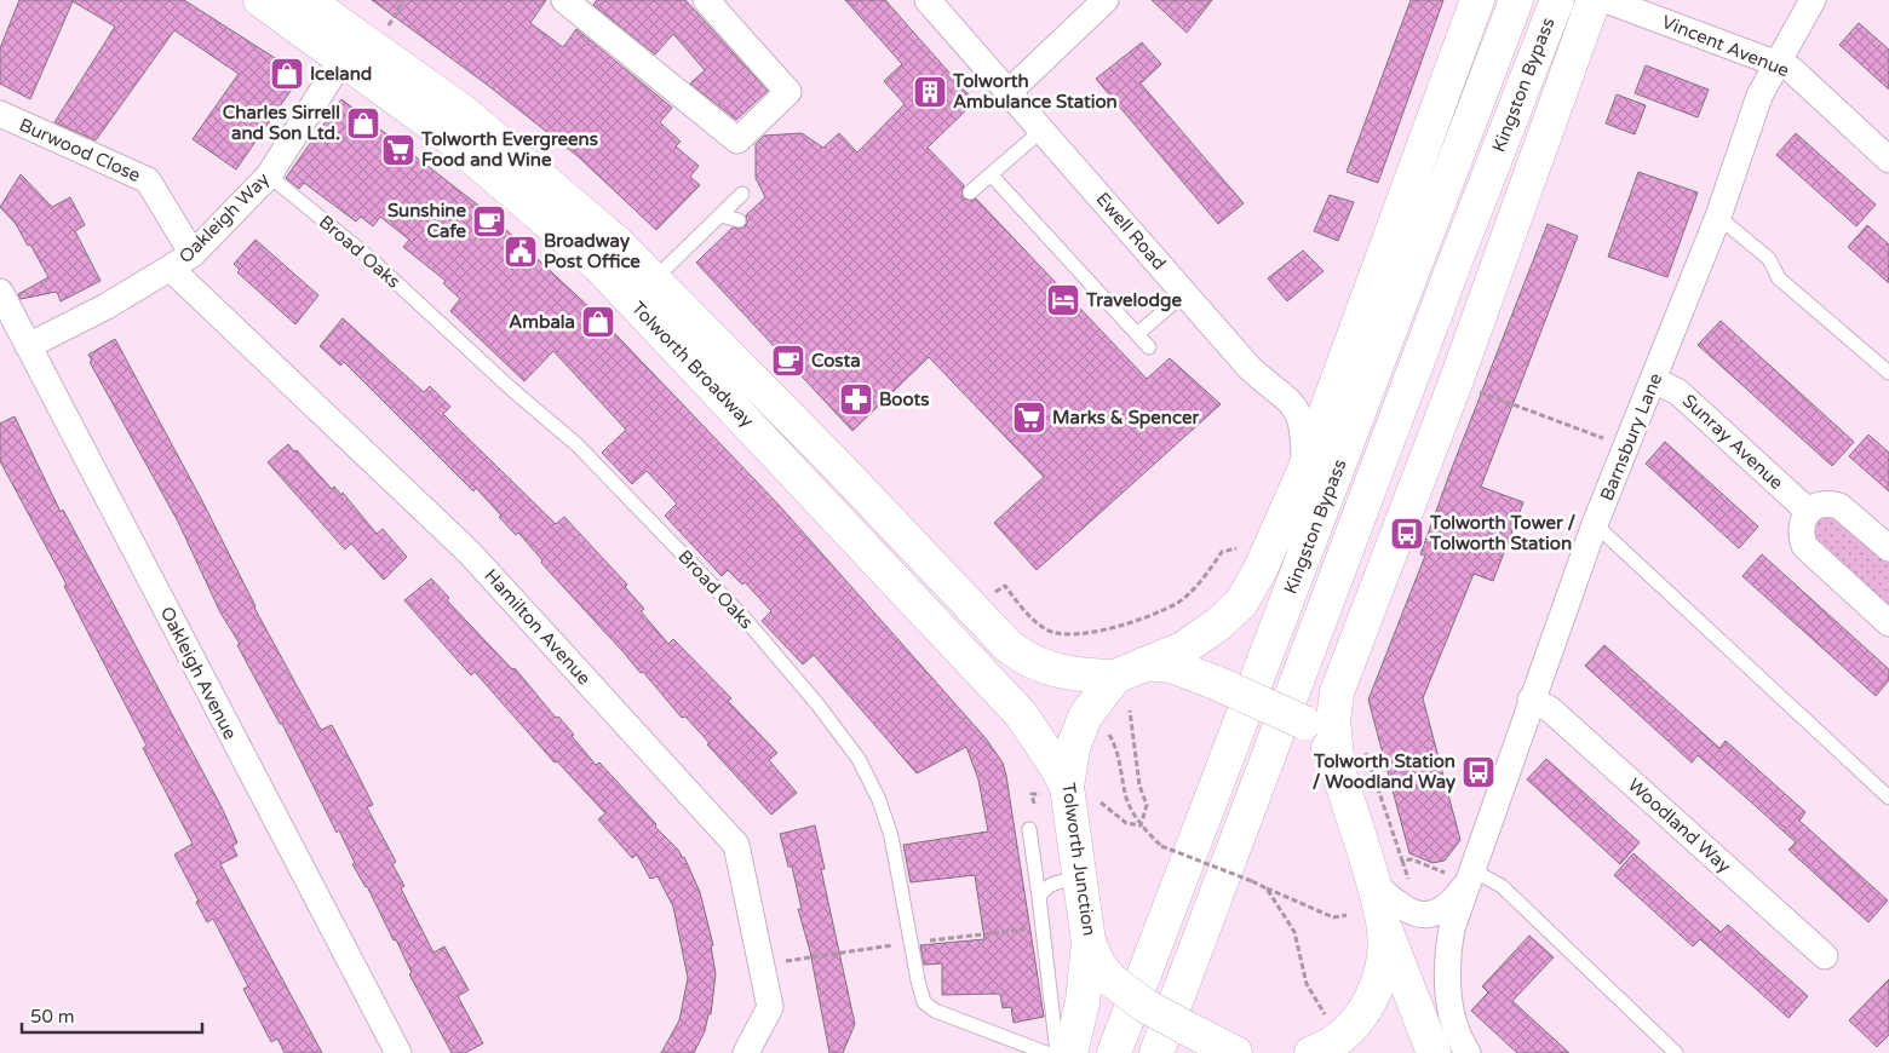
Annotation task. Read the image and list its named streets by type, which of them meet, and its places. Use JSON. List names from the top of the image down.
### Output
{
  "streets": {
    "main road": ["Kingston Bypass", "Tolworth Broadway", "Tolworth Junction"],
    "street": [
      "Vincent Avenue",
      "Burwood Close",
      "Oakleigh Way",
      "Ewell Road",
      "Barnsbury Lane",
      "Sunray Avenue",
      "Hamilton Avenue",
      "Oakleigh Avenue",
      "Woodland Way"
    ],
    "lane": ["Broad Oaks"]
  },
  "crossings": [
    ["Vincent Avenue", "Barnsbury Lane"],
    ["Burwood Close", "Oakleigh Way"],
    ["Oakleigh Way", "Broad Oaks"],
    ["Oakleigh Way", "Tolworth Broadway"],
    ["Oakleigh Way", "Hamilton Avenue"],
    ["Oakleigh Way", "Oakleigh Avenue"],
    ["Ewell Road", "Tolworth Junction"],
    ["Tolworth Broadway", "Tolworth Junction"],
    ["Barnsbury Lane", "Sunray Avenue"],
    ["Barnsbury Lane", "Woodland Way"]
  ],
  "places": {
    "shop": ["Iceland", "Charles Sirrell and Son Ltd.", "Ambala"],
    "building": ["Tolworth Ambulance Station"],
    "supermarket": ["Tolworth Evergreens Food and Wine", "Marks & Spencer"],
    "cafe": ["Sunshine Cafe", "Costa"],
    "public building": ["Broadway Post Office"],
    "hotel": ["Travelodge"],
    "pharmacy": ["Boots"],
    "bus stop": ["Tolworth Tower / Tolworth Station", "Tolworth Station / Woodland Way"]
  },
  "scale_bar": "50 m"
}
